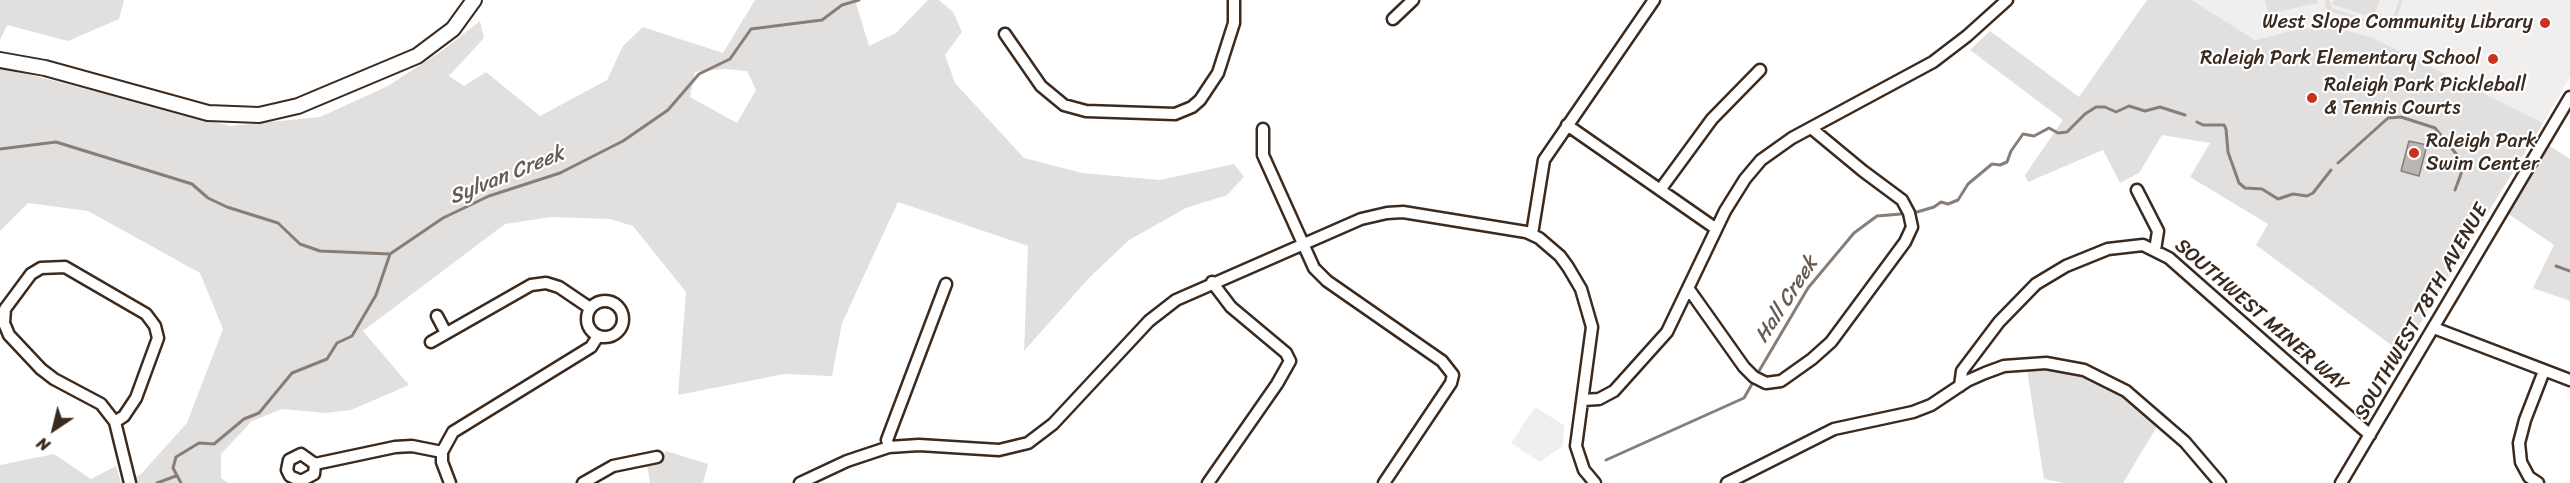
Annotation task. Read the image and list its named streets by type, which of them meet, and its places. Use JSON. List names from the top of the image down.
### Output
{
  "streets": {
    "street": ["SOUTHWEST 78TH AVENUE", "SOUTHWEST MINER WAY"]
  },
  "crossings": [
    ["SOUTHWEST 78TH AVENUE", "SOUTHWEST MINER WAY"]
  ],
  "water": ["Sylvan Creek", "Hall Creek"],
  "places": [
    "West Slope Community Library",
    "Raleigh Park Elementary School",
    "Raleigh Park Pickleball & Tennis Courts",
    "Raleigh Park Swim Center"
  ],
  "north": "bottom left"
}
